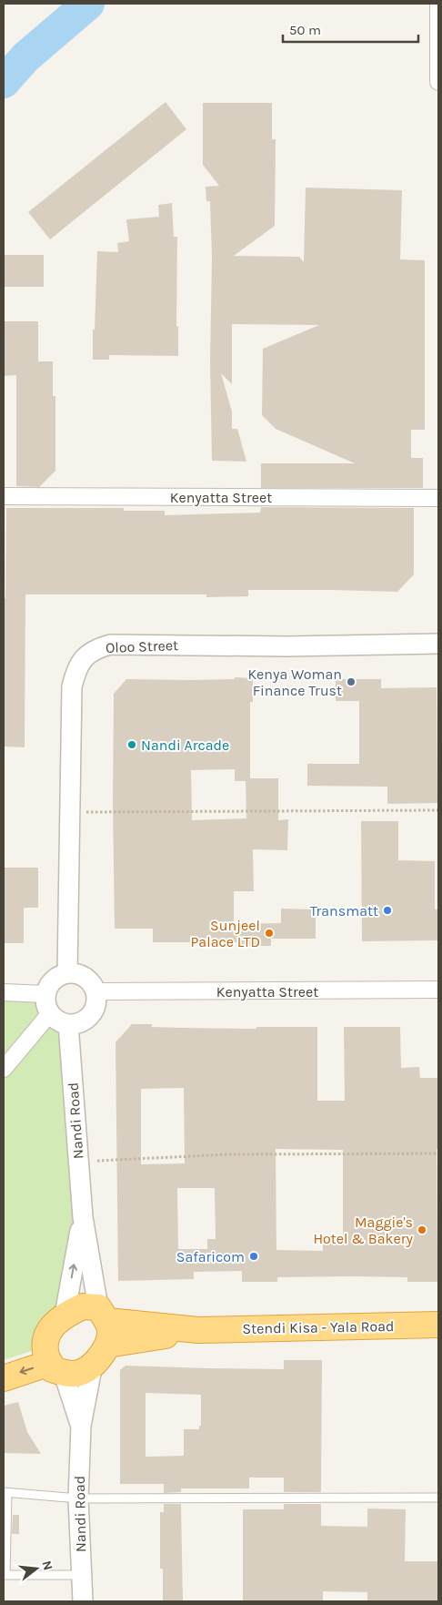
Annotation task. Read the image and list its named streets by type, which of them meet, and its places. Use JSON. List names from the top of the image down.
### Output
{
  "streets": {
    "highway": ["Stendi Kisa - Yala Road"],
    "street": ["Kenyatta Street", "Oloo Street", "Nandi Road"]
  },
  "crossings": [
    ["Kenyatta Street", "Oloo Street"],
    ["Kenyatta Street", "Nandi Road"],
    ["Oloo Street", "Nandi Road"],
    ["Nandi Road", "Stendi Kisa - Yala Road"]
  ],
  "places": [
    "Kenya Woman Finance Trust",
    "Nandi Arcade",
    "Transmatt",
    "Sunjeel Palace LTD",
    "Maggie's Hotel & Bakery",
    "Safaricom"
  ],
  "scale_bar": "50 m",
  "north": "right"
}
